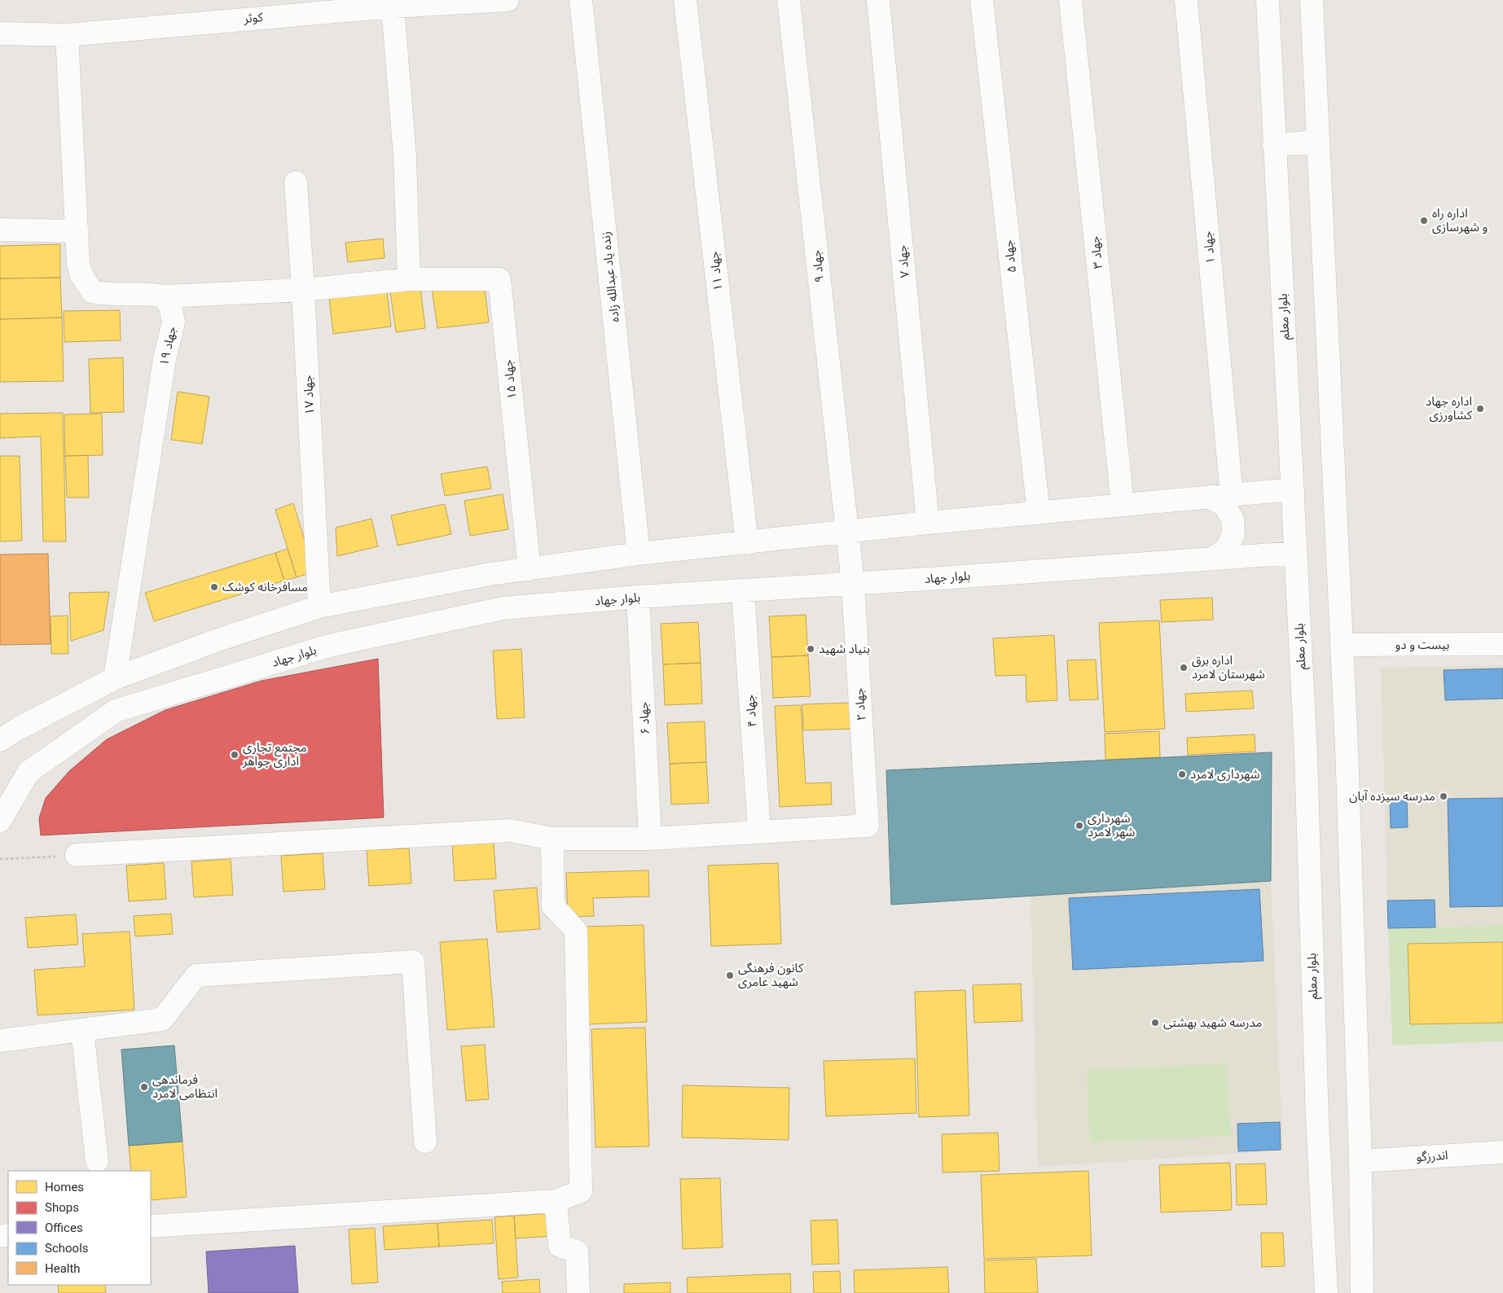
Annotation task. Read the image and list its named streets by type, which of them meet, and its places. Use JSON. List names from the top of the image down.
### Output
{
  "streets": {
    "street": [
      "کوثر",
      "جهاد ۱",
      "جهاد ۳",
      "جهاد ۵",
      "جهاد ۷",
      "جهاد ۹",
      "جهاد ۱۱",
      "زنده یاد عبدالله زاده",
      "بلوار معلم",
      "جهاد ۱۹",
      "جهاد ۱۵",
      "جهاد ۱۷",
      "بلوار جهاد",
      "بیست و دو",
      "جهاد ۲",
      "جهاد ۴",
      "جهاد ۶",
      "اندرزگو"
    ]
  },
  "crossings": [
    ["جهاد ۹", "بلوار جهاد"],
    ["جهاد ۹", "جهاد ۲"],
    ["بلوار معلم", "بلوار جهاد"],
    ["بلوار جهاد", "جهاد ۲"],
    ["بلوار جهاد", "جهاد ۴"],
    ["بلوار جهاد", "جهاد ۶"],
    ["جهاد ۲", "جهاد ۴"]
  ],
  "places": [
    "اداره راه و شهرسازی",
    "اداره جهاد کشاورزی",
    "مسافرخانه کوشک",
    "بنیاد شهید",
    "اداره برق شهرستان لامرد",
    "مجتمع تجاری اداری جواهر",
    "شهرداری لامرد",
    "مدرسه سیزده آبان",
    "شهرداری شهر لامرد",
    "کانون فرهنگی شهید عامری",
    "مدرسه شهید بهشتی",
    "فرماندهی انتظامی لامرد"
  ],
  "legend": [
    "Homes",
    "Shops",
    "Offices",
    "Schools",
    "Health"
  ]
}
